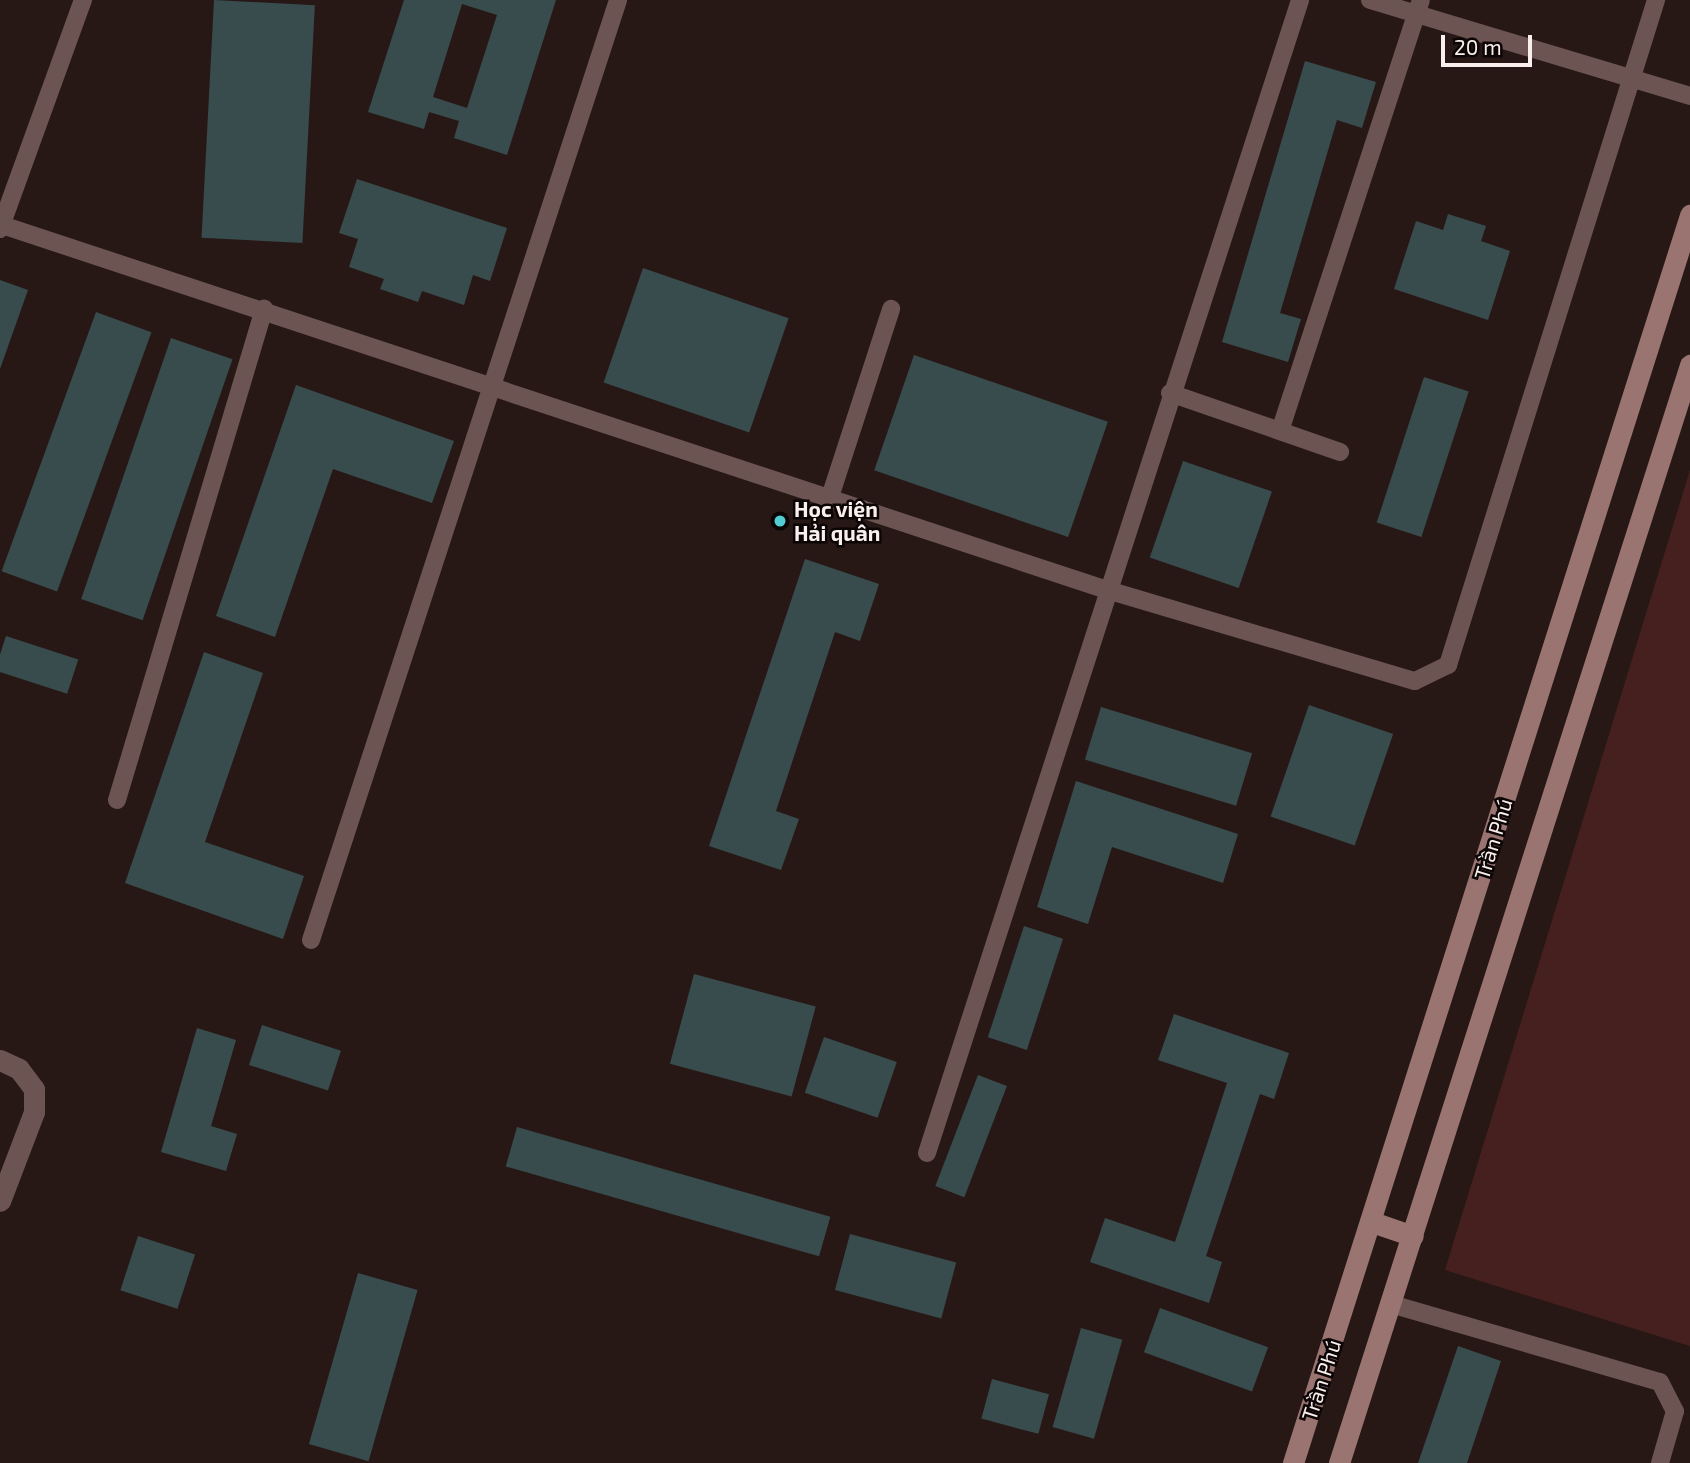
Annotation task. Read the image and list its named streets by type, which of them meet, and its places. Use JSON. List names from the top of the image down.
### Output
{
  "streets": {
    "main road": ["Trần Phú"]
  },
  "places": ["Học viện Hải quân"],
  "scale_bar": "20 m"
}
